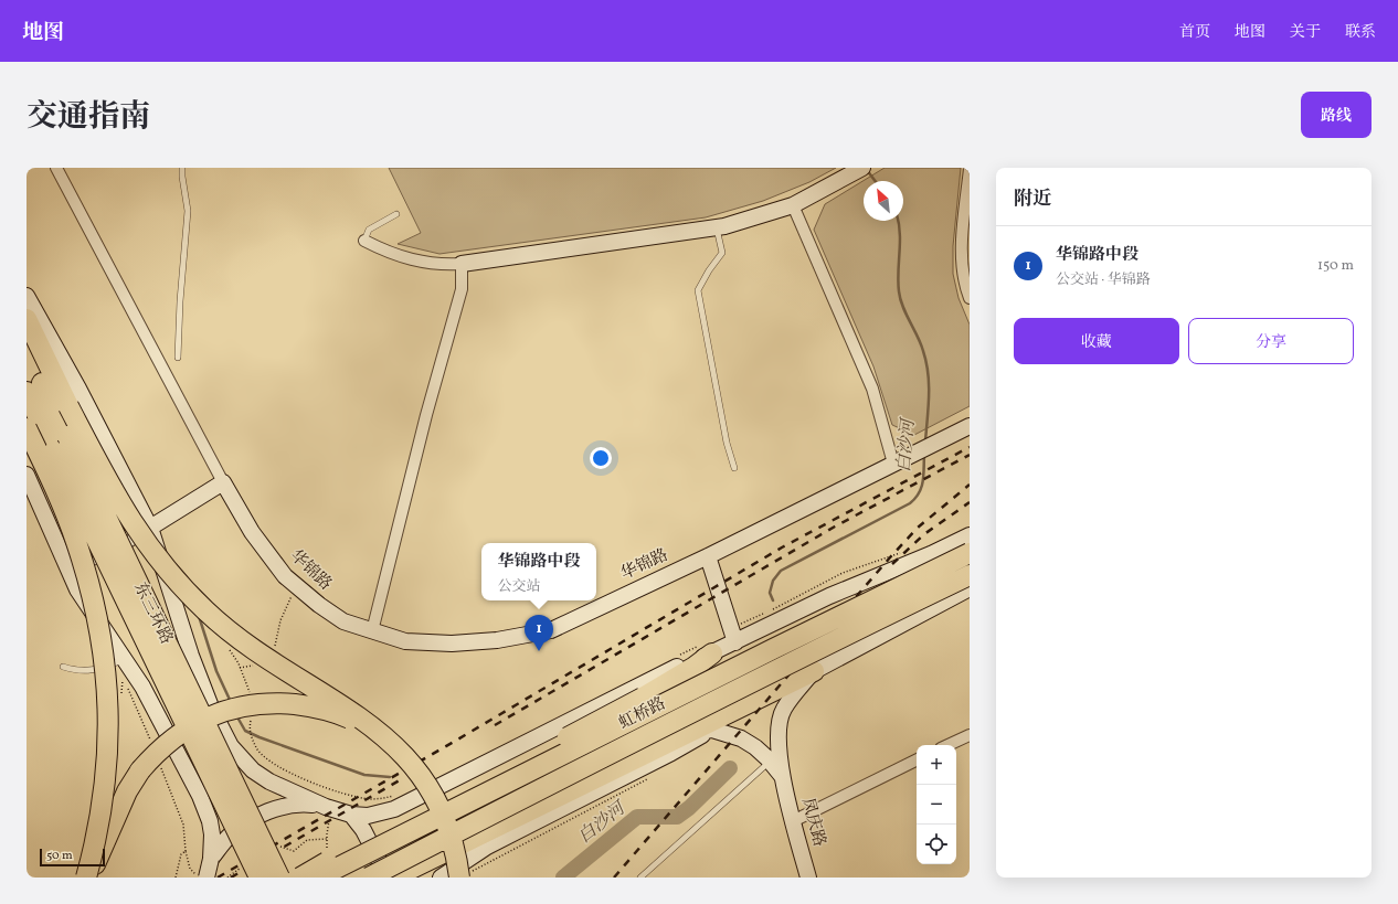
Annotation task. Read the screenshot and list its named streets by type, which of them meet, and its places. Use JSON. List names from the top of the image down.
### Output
{
  "streets": {
    "highway": ["东三环路", "虹桥路"],
    "main road": ["华锦路", "凤庆路"]
  },
  "water": ["白沙河"],
  "scale_bar": "50 m",
  "north": "top left",
  "page": {
    "header": "地图",
    "nav": [
      "首页",
      "地图",
      "关于",
      "联系"
    ],
    "title": "交通指南",
    "buttons": [
      "路线",
      ["收藏", "分享"]
    ],
    "heading": "附近",
    "list": [
      {
        "mark": "1",
        "name": "华锦路中段",
        "note": "公交站 · 华锦路",
        "value": "150 m"
      }
    ],
    "popup": ["华锦路中段", "公交站"],
    "pins": "1",
    "map_buttons": ["+", "−"],
    "scale": "50 m"
  }
}
